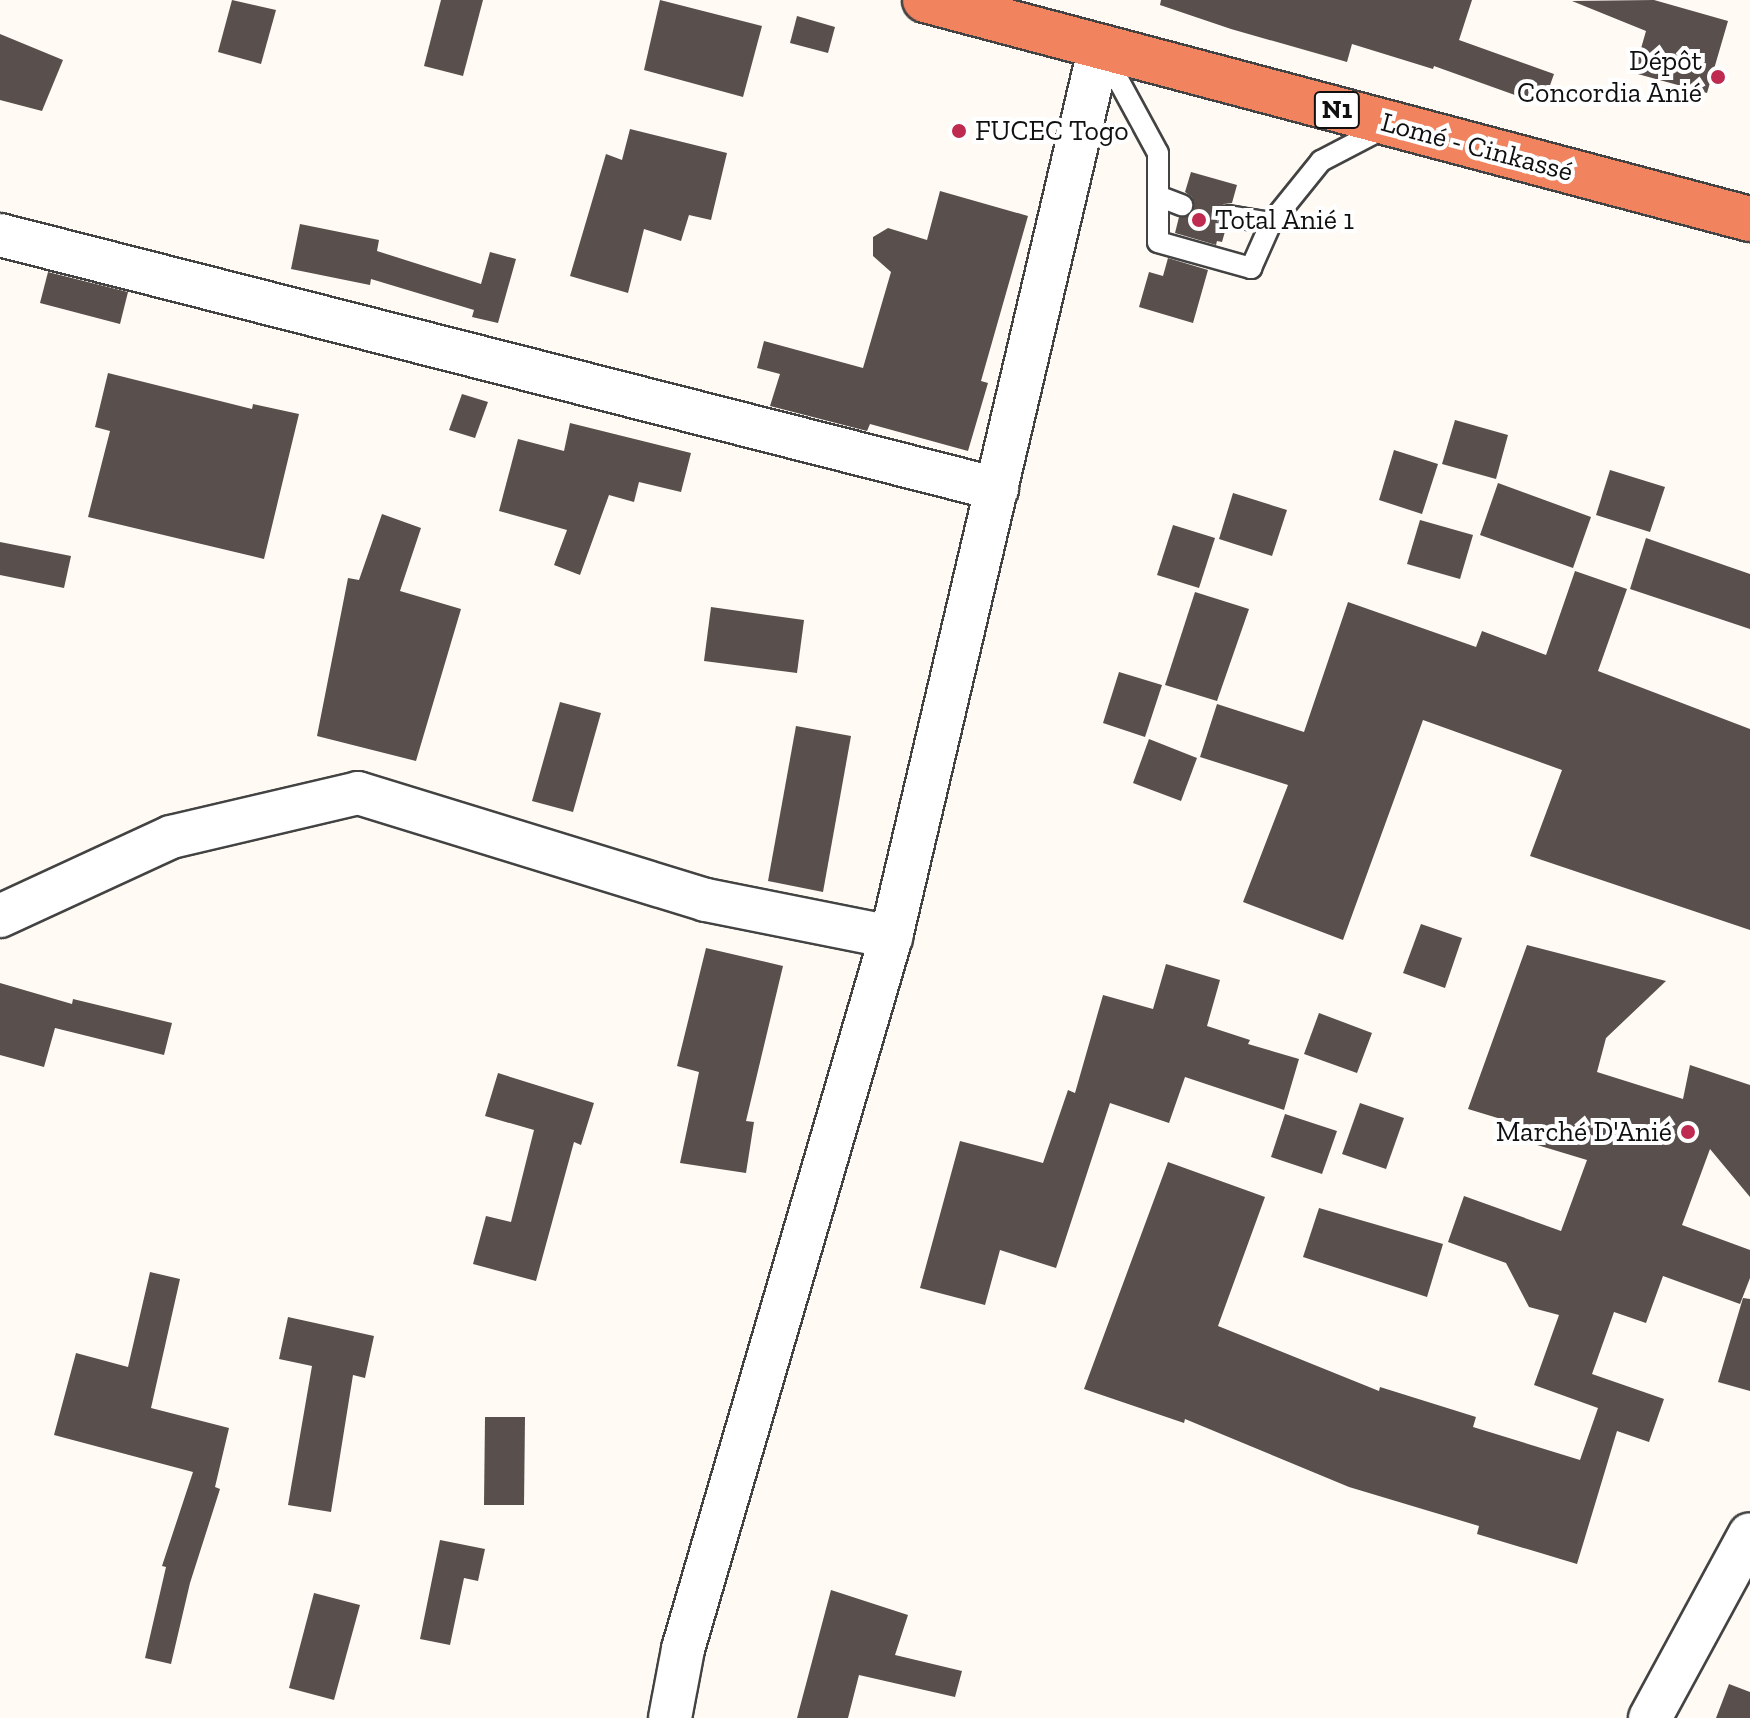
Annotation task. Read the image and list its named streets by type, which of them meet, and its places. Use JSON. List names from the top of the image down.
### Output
{
  "streets": {
    "highway": ["N1", "Lomé - Cinkassé"]
  },
  "places": [
    "Dépôt Concordia Anié",
    "FUCEC Togo",
    "Total Anié 1",
    "Marché D'Anié"
  ]
}
